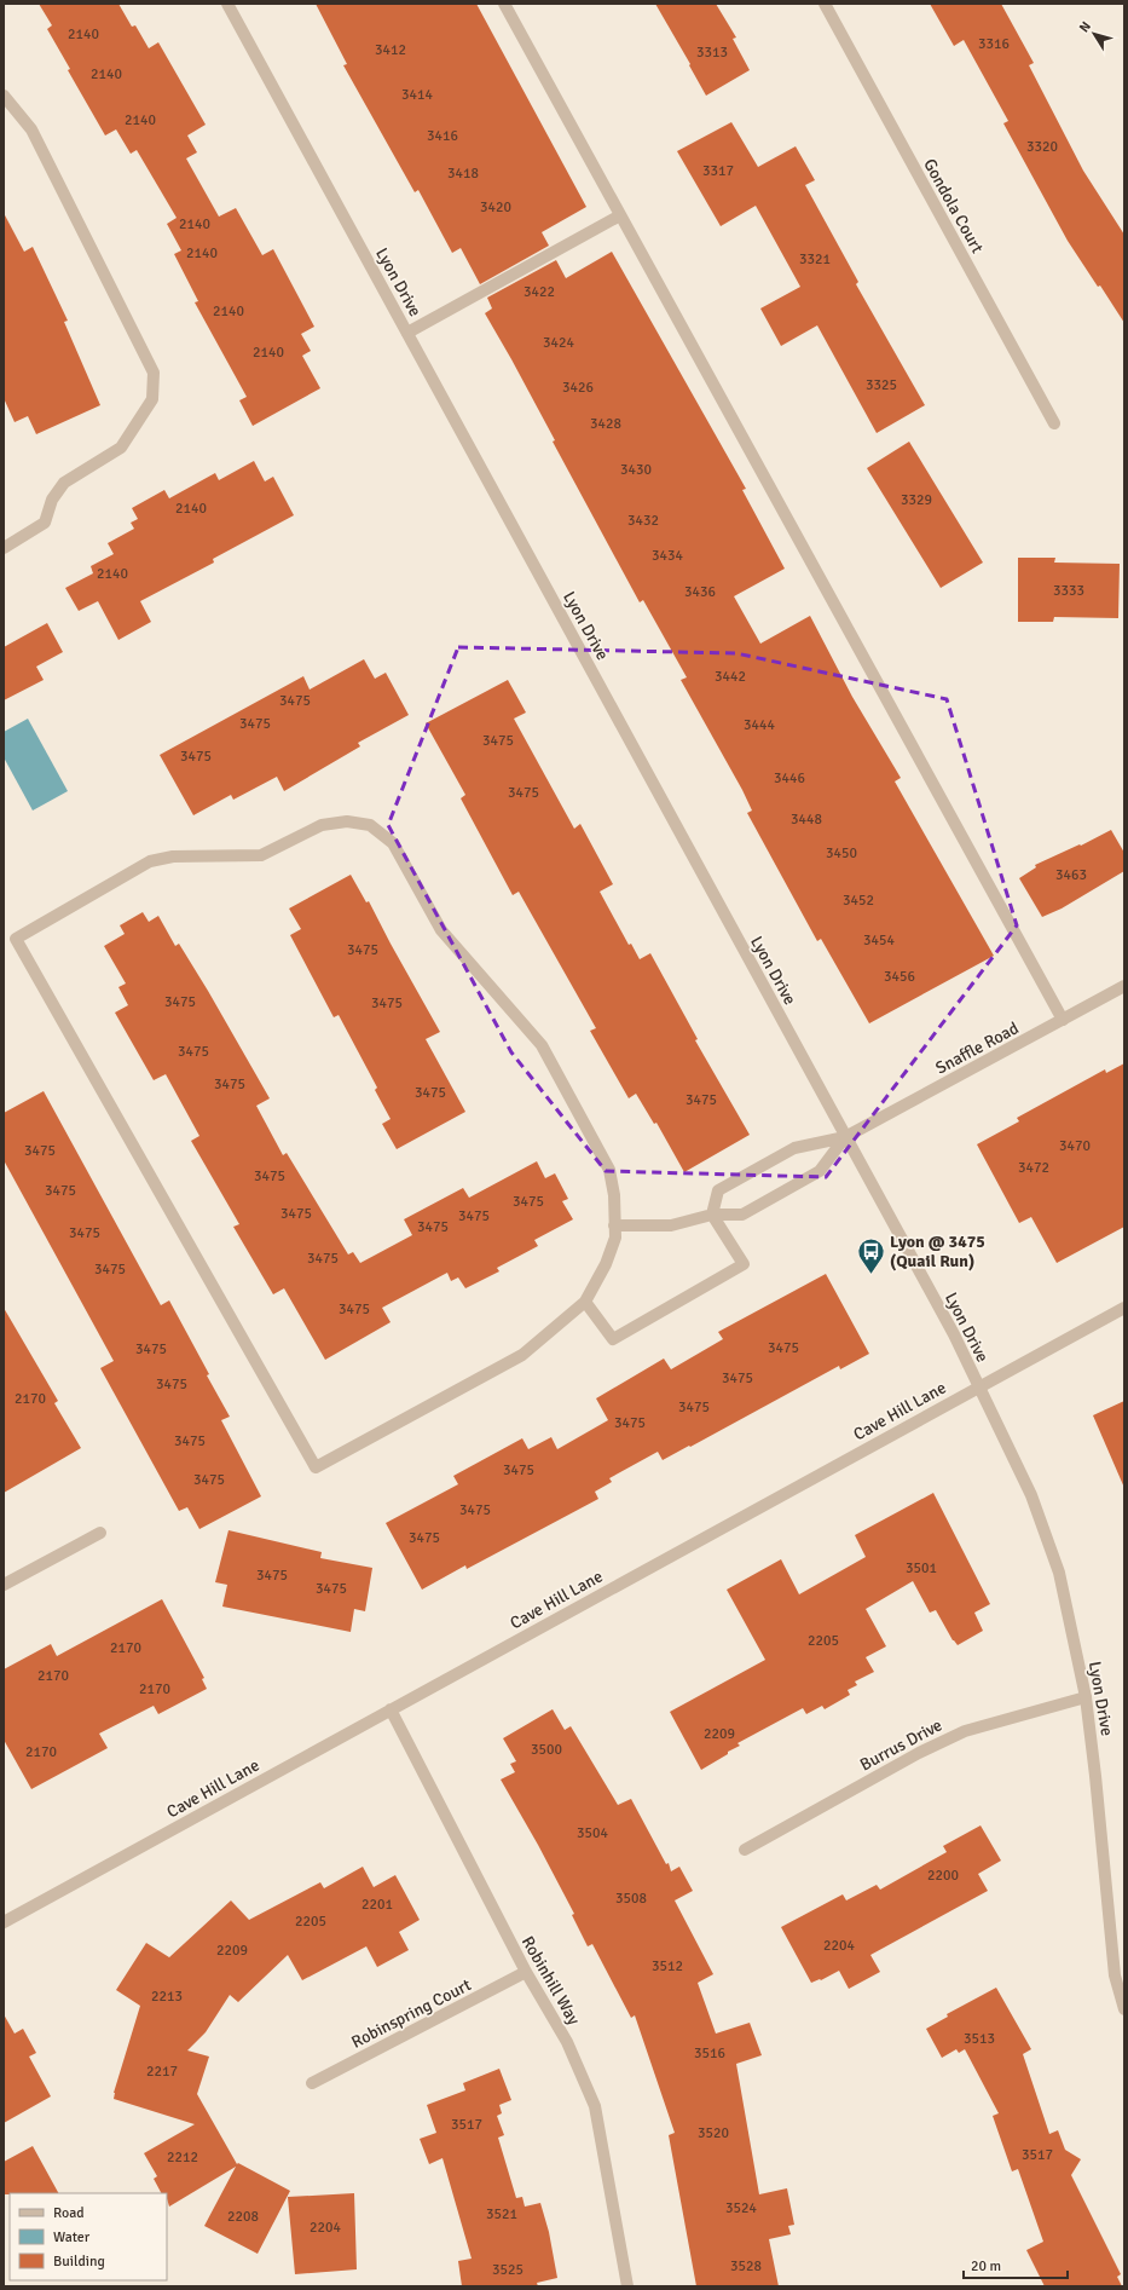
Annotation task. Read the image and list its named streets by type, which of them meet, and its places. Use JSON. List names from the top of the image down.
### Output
{
  "streets": {
    "street": [
      "Gondola Court",
      "Lyon Drive",
      "Snaffle Road",
      "Cave Hill Lane",
      "Burrus Drive",
      "Robinhill Way",
      "Robinspring Court"
    ]
  },
  "crossings": [
    ["Lyon Drive", "Snaffle Road"],
    ["Lyon Drive", "Cave Hill Lane"],
    ["Lyon Drive", "Burrus Drive"],
    ["Cave Hill Lane", "Robinhill Way"],
    ["Robinhill Way", "Robinspring Court"]
  ],
  "places": {
    "bus stop": ["Lyon @ 3475 (Quail Run)"]
  },
  "house_numbers": [
    "2140",
    "3316",
    "3412",
    "3313",
    "2140",
    "3414",
    "2140",
    "3416",
    "3320",
    "3317",
    "3418",
    "3420",
    "2140",
    "2140",
    "3321",
    "3422",
    "2140",
    "3424",
    "2140",
    "3325",
    "3426",
    "3428",
    "3430",
    "3329",
    "2140",
    "3432",
    "3434",
    "2140",
    "3333",
    "3436",
    "3442",
    "3475",
    "3475",
    "3444",
    "3475",
    "3475",
    "3446",
    "3475",
    "3448",
    "3450",
    "3463",
    "3452",
    "3454",
    "3475",
    "3456",
    "3475",
    "3475",
    "3475",
    "3475",
    "3475",
    "3475",
    "3470",
    "3475",
    "3472",
    "3475",
    "3475",
    "3475",
    "3475",
    "3475",
    "3475",
    "3475",
    "3475",
    "3475",
    "3475",
    "3475",
    "3475",
    "3475",
    "3475",
    "2170",
    "3475",
    "3475",
    "3475",
    "3475",
    "3475",
    "3475",
    "3475",
    "3501",
    "3475",
    "3475",
    "2205",
    "2170",
    "2170",
    "2170",
    "2209",
    "3500",
    "2170",
    "3504",
    "2200",
    "3508",
    "2201",
    "2205",
    "2204",
    "2209",
    "3512",
    "2213",
    "3513",
    "3516",
    "2217",
    "3517",
    "3520",
    "3517",
    "2212",
    "3524",
    "3521",
    "2208",
    "2204",
    "3528",
    "3525"
  ],
  "legend": ["Road", "Water", "Building"],
  "scale_bar": "20 m",
  "north": "top left"
}
